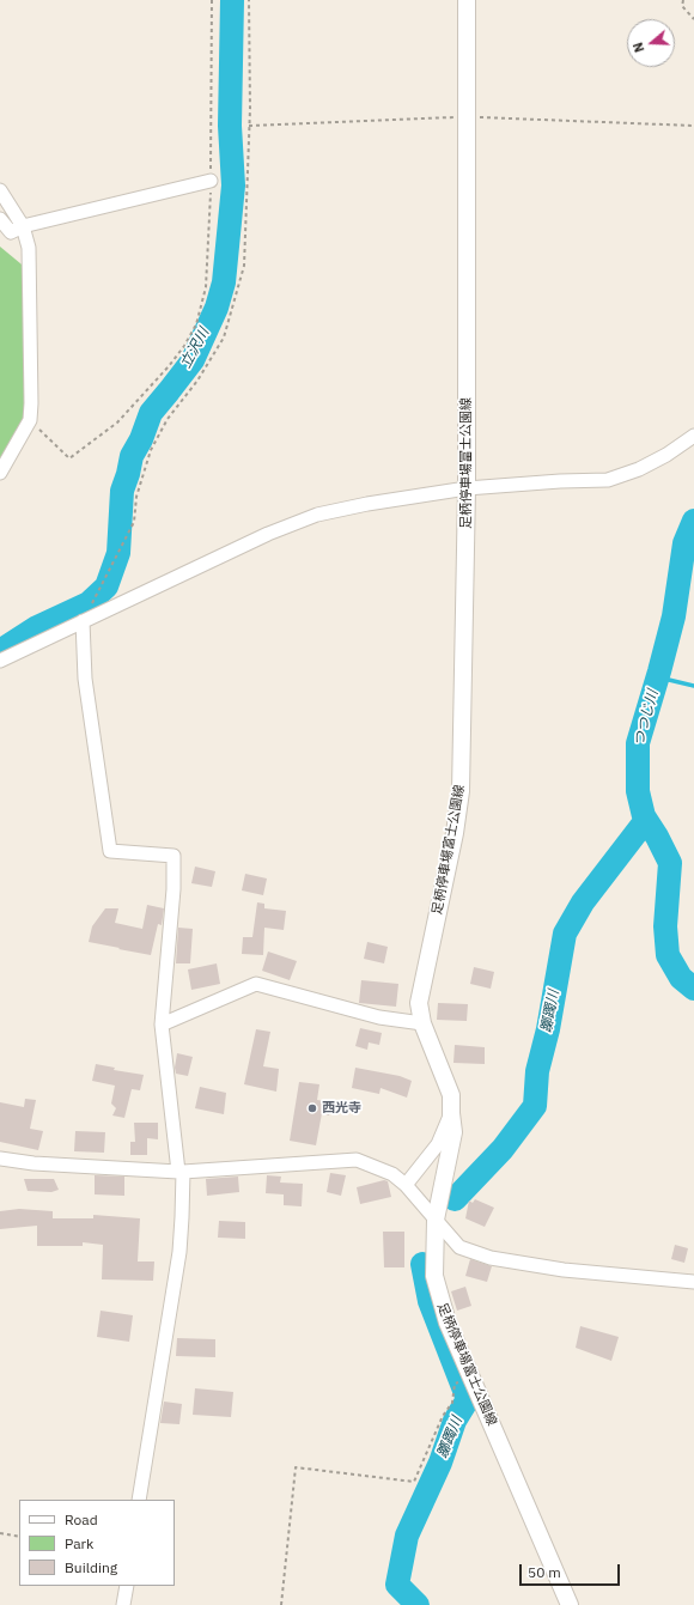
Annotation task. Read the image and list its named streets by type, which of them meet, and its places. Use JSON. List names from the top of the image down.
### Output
{
  "streets": {
    "main road": ["足柄停車場富士公園線"]
  },
  "water": ["立沢川", "つつじ川", "躑躅川"],
  "places": ["西光寺"],
  "legend": ["Road", "Park", "Building"],
  "scale_bar": "50 m",
  "north": "left"
}
